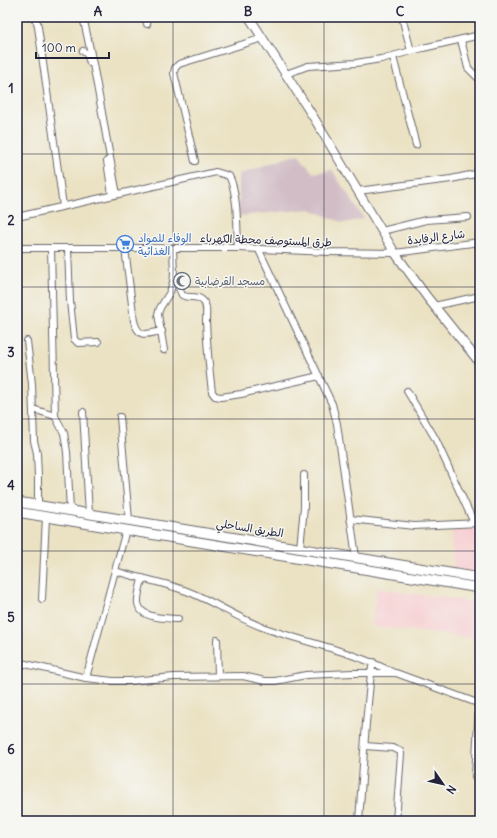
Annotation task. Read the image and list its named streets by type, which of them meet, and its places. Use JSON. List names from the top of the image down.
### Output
{
  "streets": {
    "highway": ["الطريق الساحلي"],
    "street": ["شارع الرفايدة", "طرق المستوصف محطة الكهرباء"]
  },
  "crossings": [
    ["شارع الرفايدة", "طرق المستوصف محطة الكهرباء"]
  ],
  "places": {
    "supermarket": ["الوفاء للمواد الغذائية"],
    "mosque": ["مسجد القرضابية"]
  },
  "scale_bar": "100 m",
  "north": "bottom right",
  "grid": {
    "columns": ["A", "B", "C"],
    "rows": [
      "1",
      "2",
      "3",
      "4",
      "5",
      "6"
    ]
  }
}
